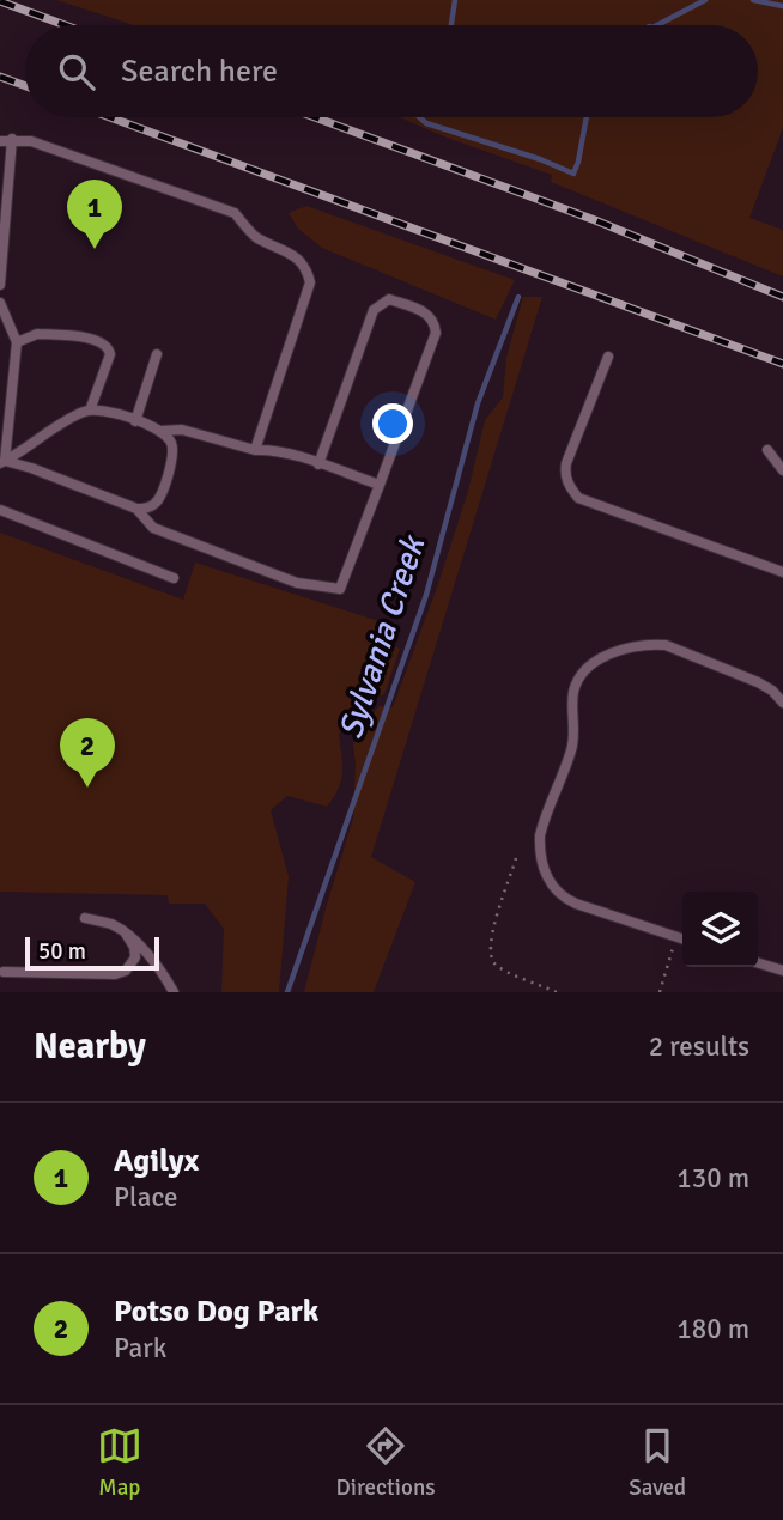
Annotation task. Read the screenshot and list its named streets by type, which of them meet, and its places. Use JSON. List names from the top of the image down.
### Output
{
  "water": ["Sylvania Creek"],
  "scale_bar": "50 m",
  "page": {
    "search": "Search here",
    "pins": ["1", "2"],
    "scale": "50 m",
    "heading": ["Nearby", "2 results"],
    "list": [
      {
        "mark": "1",
        "name": "Agilyx",
        "note": "Place",
        "value": "130 m"
      },
      {
        "mark": "2",
        "name": "Potso Dog Park",
        "note": "Park",
        "value": "180 m"
      }
    ],
    "nav": ["Map", "Directions", "Saved"]
  }
}
